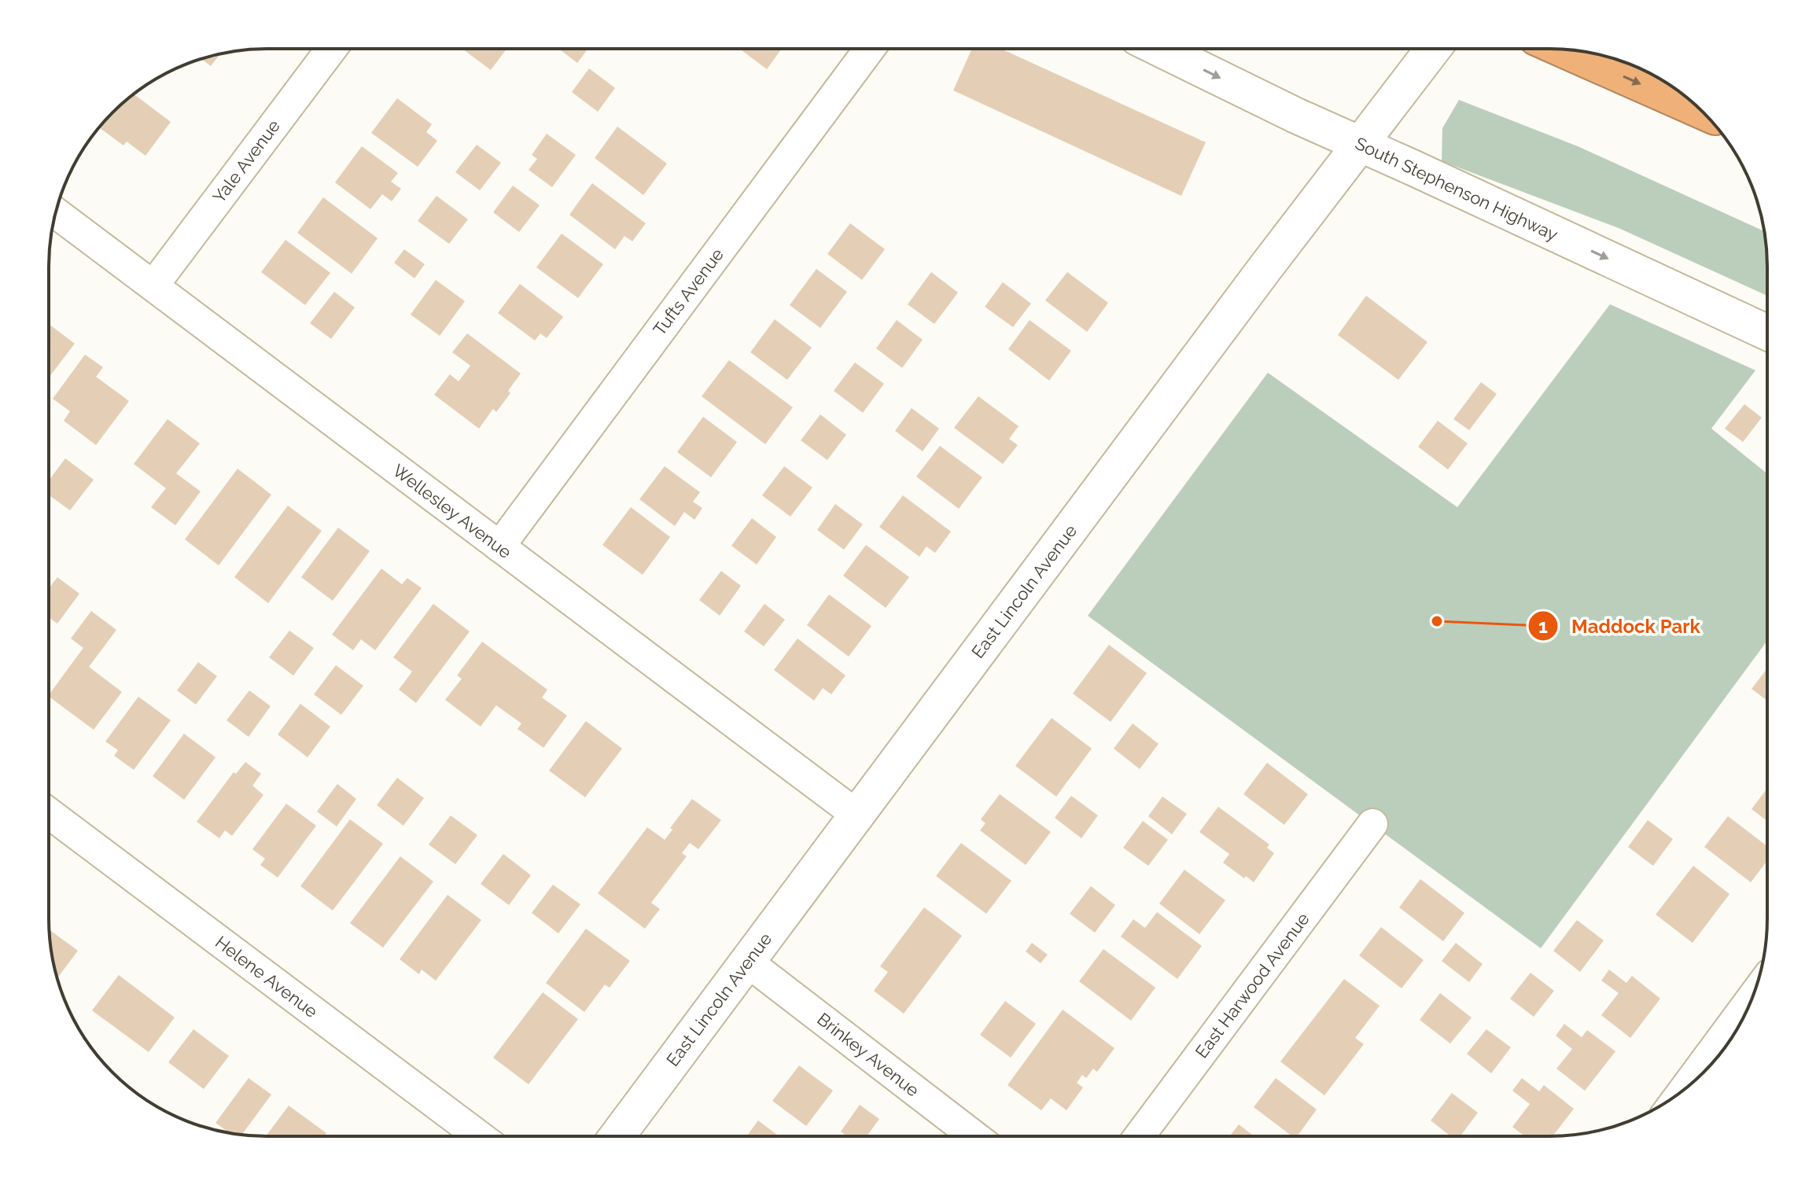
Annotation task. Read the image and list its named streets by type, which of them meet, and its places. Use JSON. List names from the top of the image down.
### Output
{
  "streets": {
    "street": [
      "Yale Avenue",
      "South Stephenson Highway",
      "Tufts Avenue",
      "Wellesley Avenue",
      "East Lincoln Avenue",
      "Helene Avenue",
      "East Harwood Avenue",
      "Brinkey Avenue"
    ]
  },
  "crossings": [
    ["Yale Avenue", "Wellesley Avenue"],
    ["South Stephenson Highway", "East Lincoln Avenue"],
    ["Tufts Avenue", "Wellesley Avenue"],
    ["Wellesley Avenue", "East Lincoln Avenue"],
    ["East Lincoln Avenue", "Brinkey Avenue"]
  ],
  "one_way": ["South Stephenson Highway"],
  "places": ["Maddock Park"]
}
